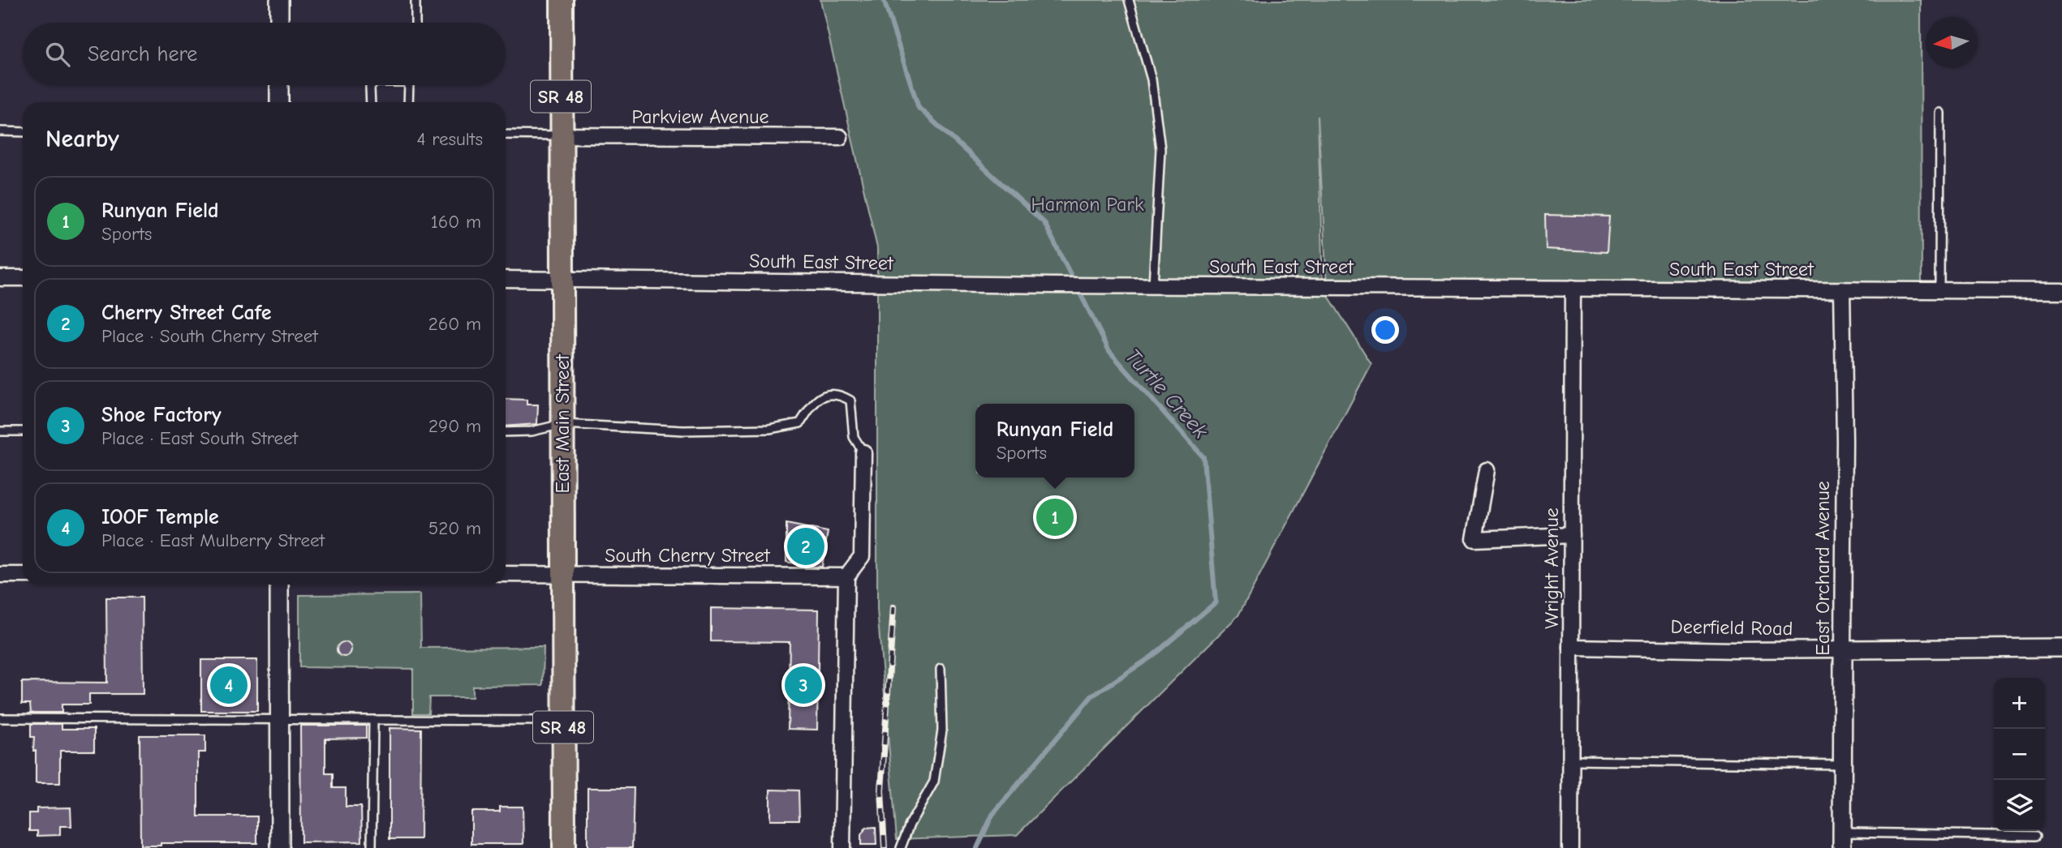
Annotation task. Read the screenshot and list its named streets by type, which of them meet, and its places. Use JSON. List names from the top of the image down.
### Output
{
  "streets": {
    "main road": ["SR 48", "East Main Street"],
    "street": [
      "Parkview Avenue",
      "South East Street",
      "South Cherry Street",
      "Wright Avenue",
      "East Orchard Avenue",
      "Deerfield Road"
    ]
  },
  "crossings": [
    ["Parkview Avenue", "East Main Street"],
    ["South East Street", "East Main Street"],
    ["South East Street", "Wright Avenue"],
    ["South East Street", "East Orchard Avenue"],
    ["East Main Street", "South Cherry Street"],
    ["Wright Avenue", "Deerfield Road"],
    ["East Orchard Avenue", "Deerfield Road"]
  ],
  "water": ["Turtle Creek"],
  "parks": ["Harmon Park"],
  "north": "left",
  "page": {
    "search": "Search here",
    "heading": ["Nearby", "4 results"],
    "list": [
      {
        "mark": "1",
        "name": "Runyan Field",
        "note": "Sports",
        "value": "160 m"
      },
      {
        "mark": "2",
        "name": "Cherry Street Cafe",
        "note": "Place · South Cherry Street",
        "value": "260 m"
      },
      {
        "mark": "3",
        "name": "Shoe Factory",
        "note": "Place · East South Street",
        "value": "290 m"
      },
      {
        "mark": "4",
        "name": "IOOF Temple",
        "note": "Place · East Mulberry Street",
        "value": "520 m"
      }
    ],
    "popup": ["Runyan Field", "Sports"],
    "pins": [
      "1",
      "2",
      "3",
      "4"
    ],
    "map_buttons": ["+", "−"]
  }
}
